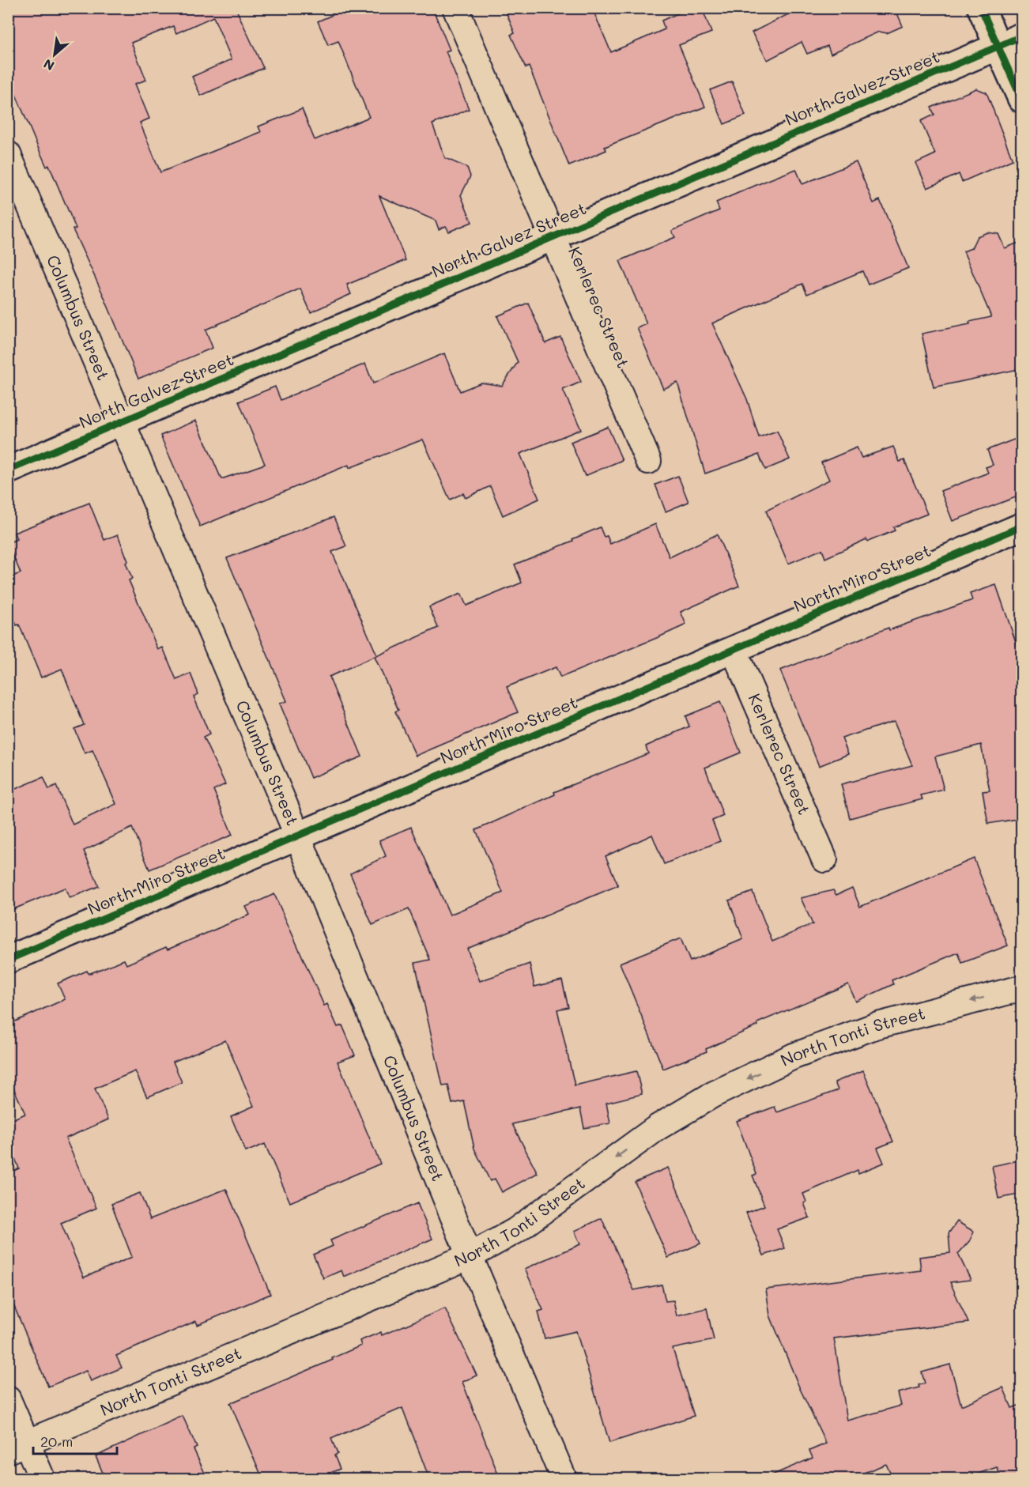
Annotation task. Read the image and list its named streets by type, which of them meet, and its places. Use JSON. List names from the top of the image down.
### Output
{
  "streets": {
    "street": [
      "North Galvez Street",
      "Kerlerec Street",
      "Columbus Street",
      "North Miro Street",
      "North Tonti Street"
    ]
  },
  "crossings": [
    ["North Galvez Street", "Kerlerec Street"],
    ["North Galvez Street", "Columbus Street"],
    ["Kerlerec Street", "North Miro Street"],
    ["Columbus Street", "North Miro Street"],
    ["Columbus Street", "North Tonti Street"]
  ],
  "one_way": ["North Tonti Street"],
  "scale_bar": "20 m",
  "north": "bottom left"
}
